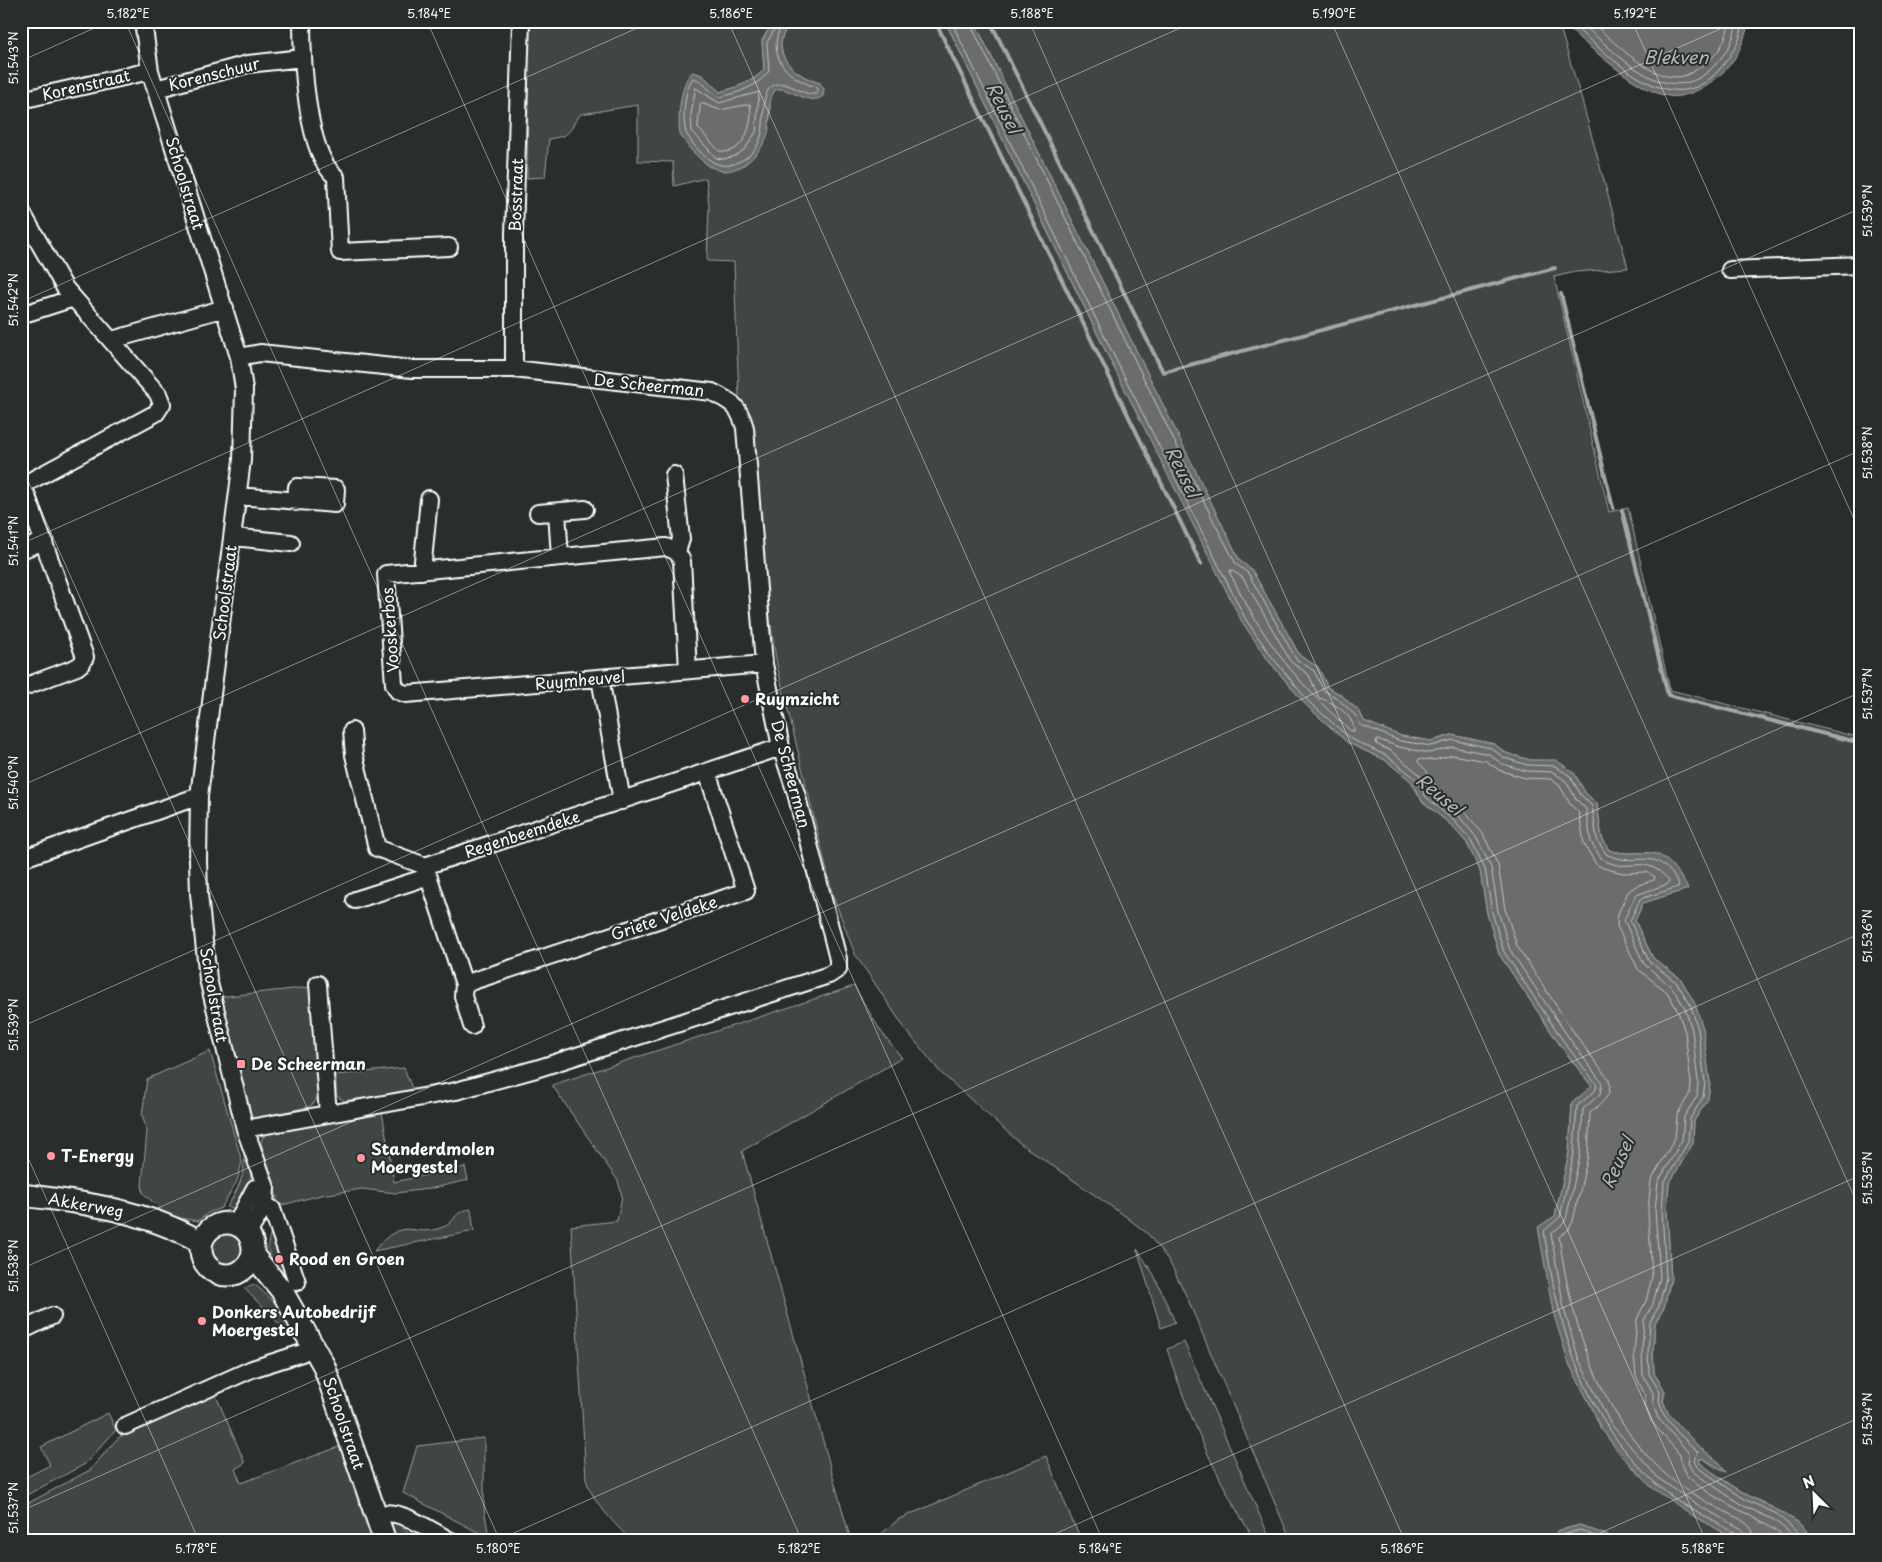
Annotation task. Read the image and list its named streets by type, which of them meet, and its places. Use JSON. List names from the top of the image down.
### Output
{
  "streets": {
    "main road": ["Schoolstraat", "Akkerweg"],
    "street": [
      "Korenschuur",
      "Korenstraat",
      "Bosstraat",
      "De Scheerman",
      "Vooskerbos",
      "Ruymheuvel",
      "Regenbeemdeke",
      "Griete Veldeke"
    ]
  },
  "crossings": [
    ["Korenschuur", "Schoolstraat"],
    ["Korenstraat", "Schoolstraat"],
    ["Schoolstraat", "De Scheerman"],
    ["Schoolstraat", "Akkerweg"],
    ["Bosstraat", "De Scheerman"],
    ["De Scheerman", "Ruymheuvel"],
    ["De Scheerman", "Regenbeemdeke"],
    ["Vooskerbos", "Ruymheuvel"],
    ["Regenbeemdeke", "Griete Veldeke"]
  ],
  "water": ["Blekven", "Reusel"],
  "places": {
    "other": [
      "Ruymzicht",
      "T-Energy",
      "Standerdmolen Moergestel",
      "Rood en Groen",
      "Donkers Autobedrijf Moergestel"
    ],
    "transit": ["De Scheerman"]
  },
  "north": "top left",
  "coordinates": [
    "5.182°E",
    "5.184°E",
    "5.186°E",
    "5.188°E",
    "5.190°E",
    "5.192°E",
    "51.543°N",
    "51.539°N",
    "51.542°N",
    "51.538°N",
    "51.541°N",
    "51.537°N",
    "51.540°N",
    "51.536°N",
    "51.535°N",
    "51.534°N",
    "5.178°E",
    "5.180°E"
  ]
}
